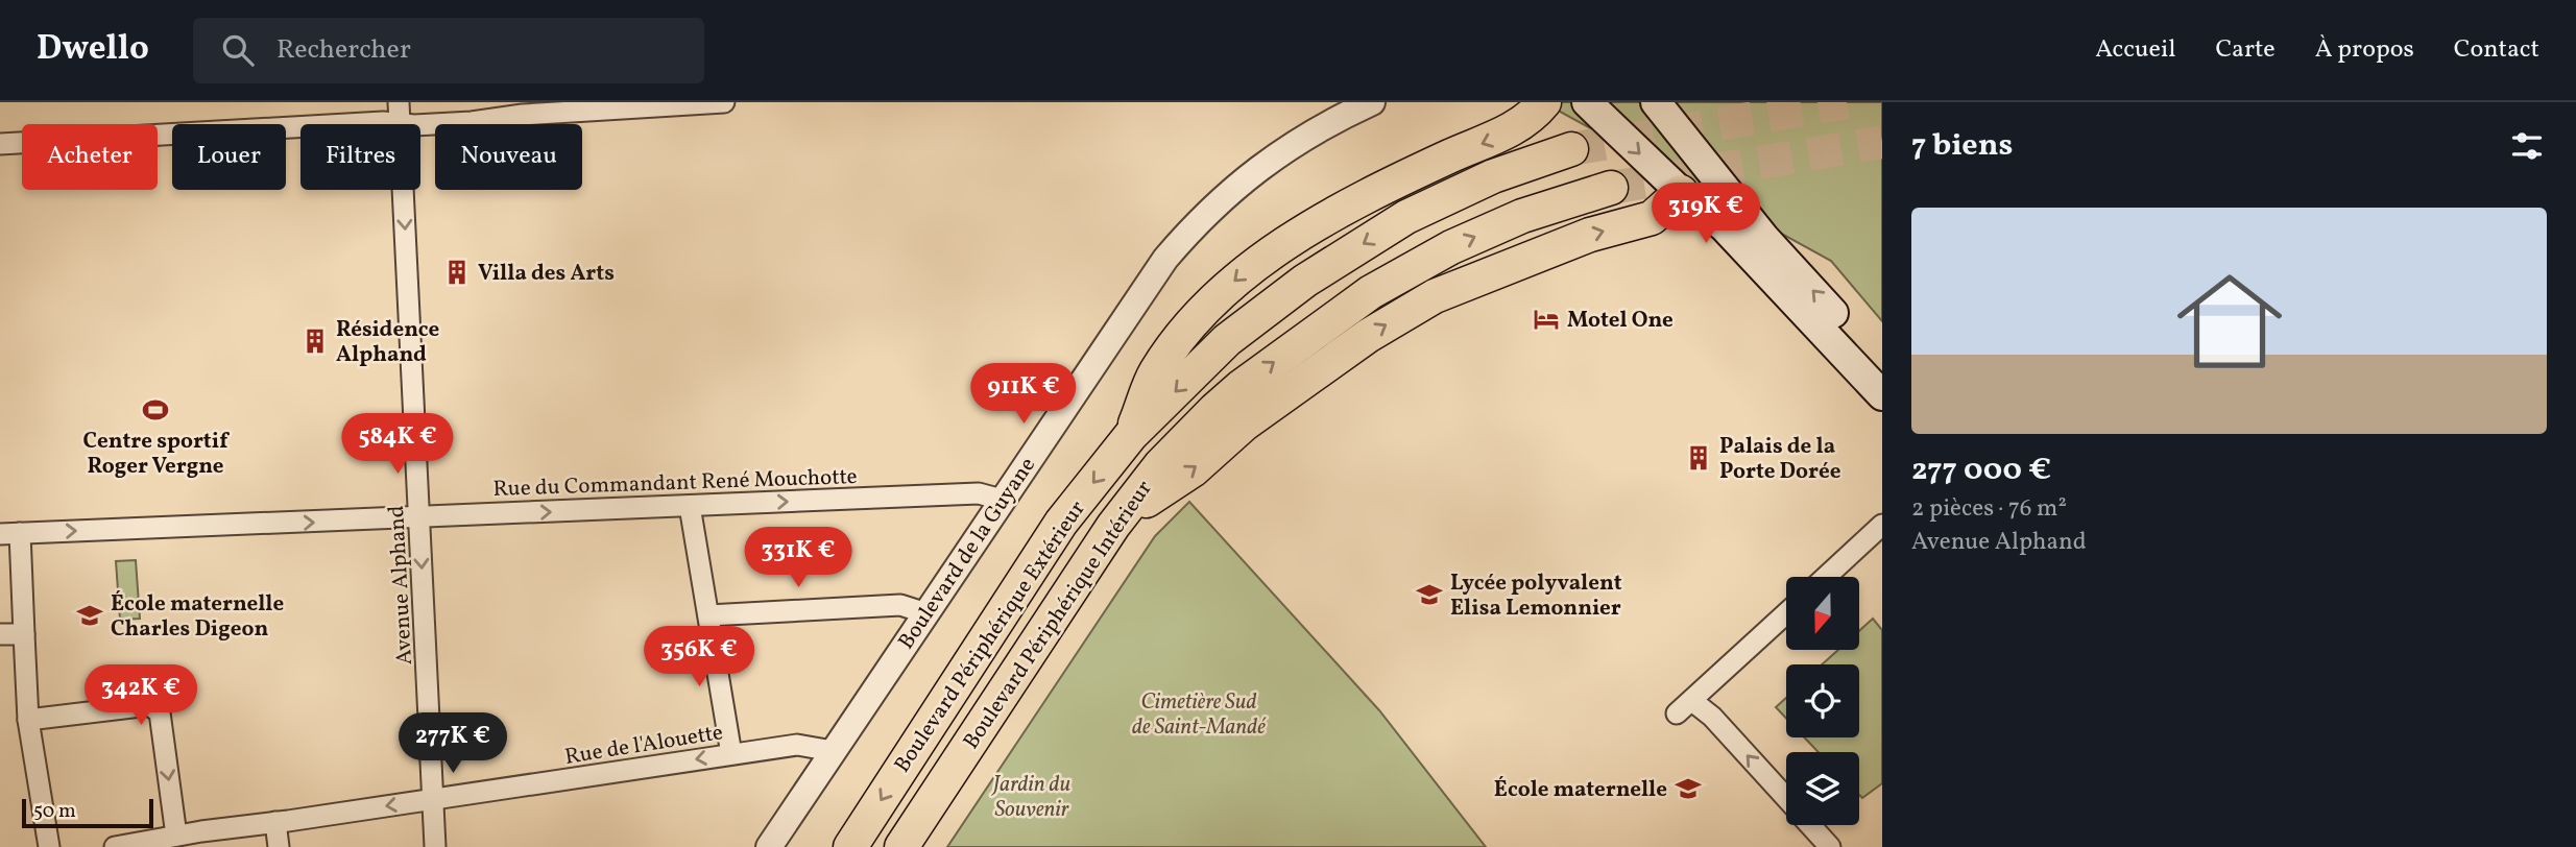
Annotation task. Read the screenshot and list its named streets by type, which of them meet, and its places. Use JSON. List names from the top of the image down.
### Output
{
  "streets": {
    "highway": ["Boulevard Périphérique Intérieur", "Boulevard Périphérique Extérieur"],
    "street": [
      "Rue du Commandant René Mouchotte",
      "Boulevard de la Guyane",
      "Avenue Alphand",
      "Rue de l'Alouette"
    ]
  },
  "crossings": [
    ["Rue du Commandant René Mouchotte", "Boulevard de la Guyane"],
    ["Rue du Commandant René Mouchotte", "Avenue Alphand"],
    ["Boulevard de la Guyane", "Rue de l'Alouette"],
    ["Avenue Alphand", "Rue de l'Alouette"]
  ],
  "one_way": ["Rue du Commandant René Mouchotte", "Avenue Alphand", "Rue de l'Alouette"],
  "parks": ["Cimetière Sud de Saint-Mandé", "Jardin du Souvenir"],
  "places": {
    "building": ["Villa des Arts", "Résidence Alphand", "Palais de la Porte Dorée"],
    "hotel": ["Motel One"],
    "sports": ["Centre sportif Roger Vergne"],
    "school or university": ["Lycée polyvalent Elisa Lemonnier", "École maternelle Charles Digeon", "École maternelle"]
  },
  "scale_bar": "50 m",
  "north": "bottom",
  "page": {
    "header": "Dwello",
    "search": "Rechercher",
    "nav": [
      "Accueil",
      "Carte",
      "À propos",
      "Contact"
    ],
    "heading": "7 biens",
    "chip": [
      "Acheter",
      "Louer",
      "Filtres",
      "Nouveau"
    ],
    "price": [
      "319K €",
      "911K €",
      "584K €",
      "331K €",
      "356K €",
      "342K €",
      "277K €"
    ],
    "list": [
      {
        "name": "277 000 €",
        "note": "2 pièces · 76 m² · Avenue Alphand"
      }
    ],
    "scale": "50 m"
  }
}
